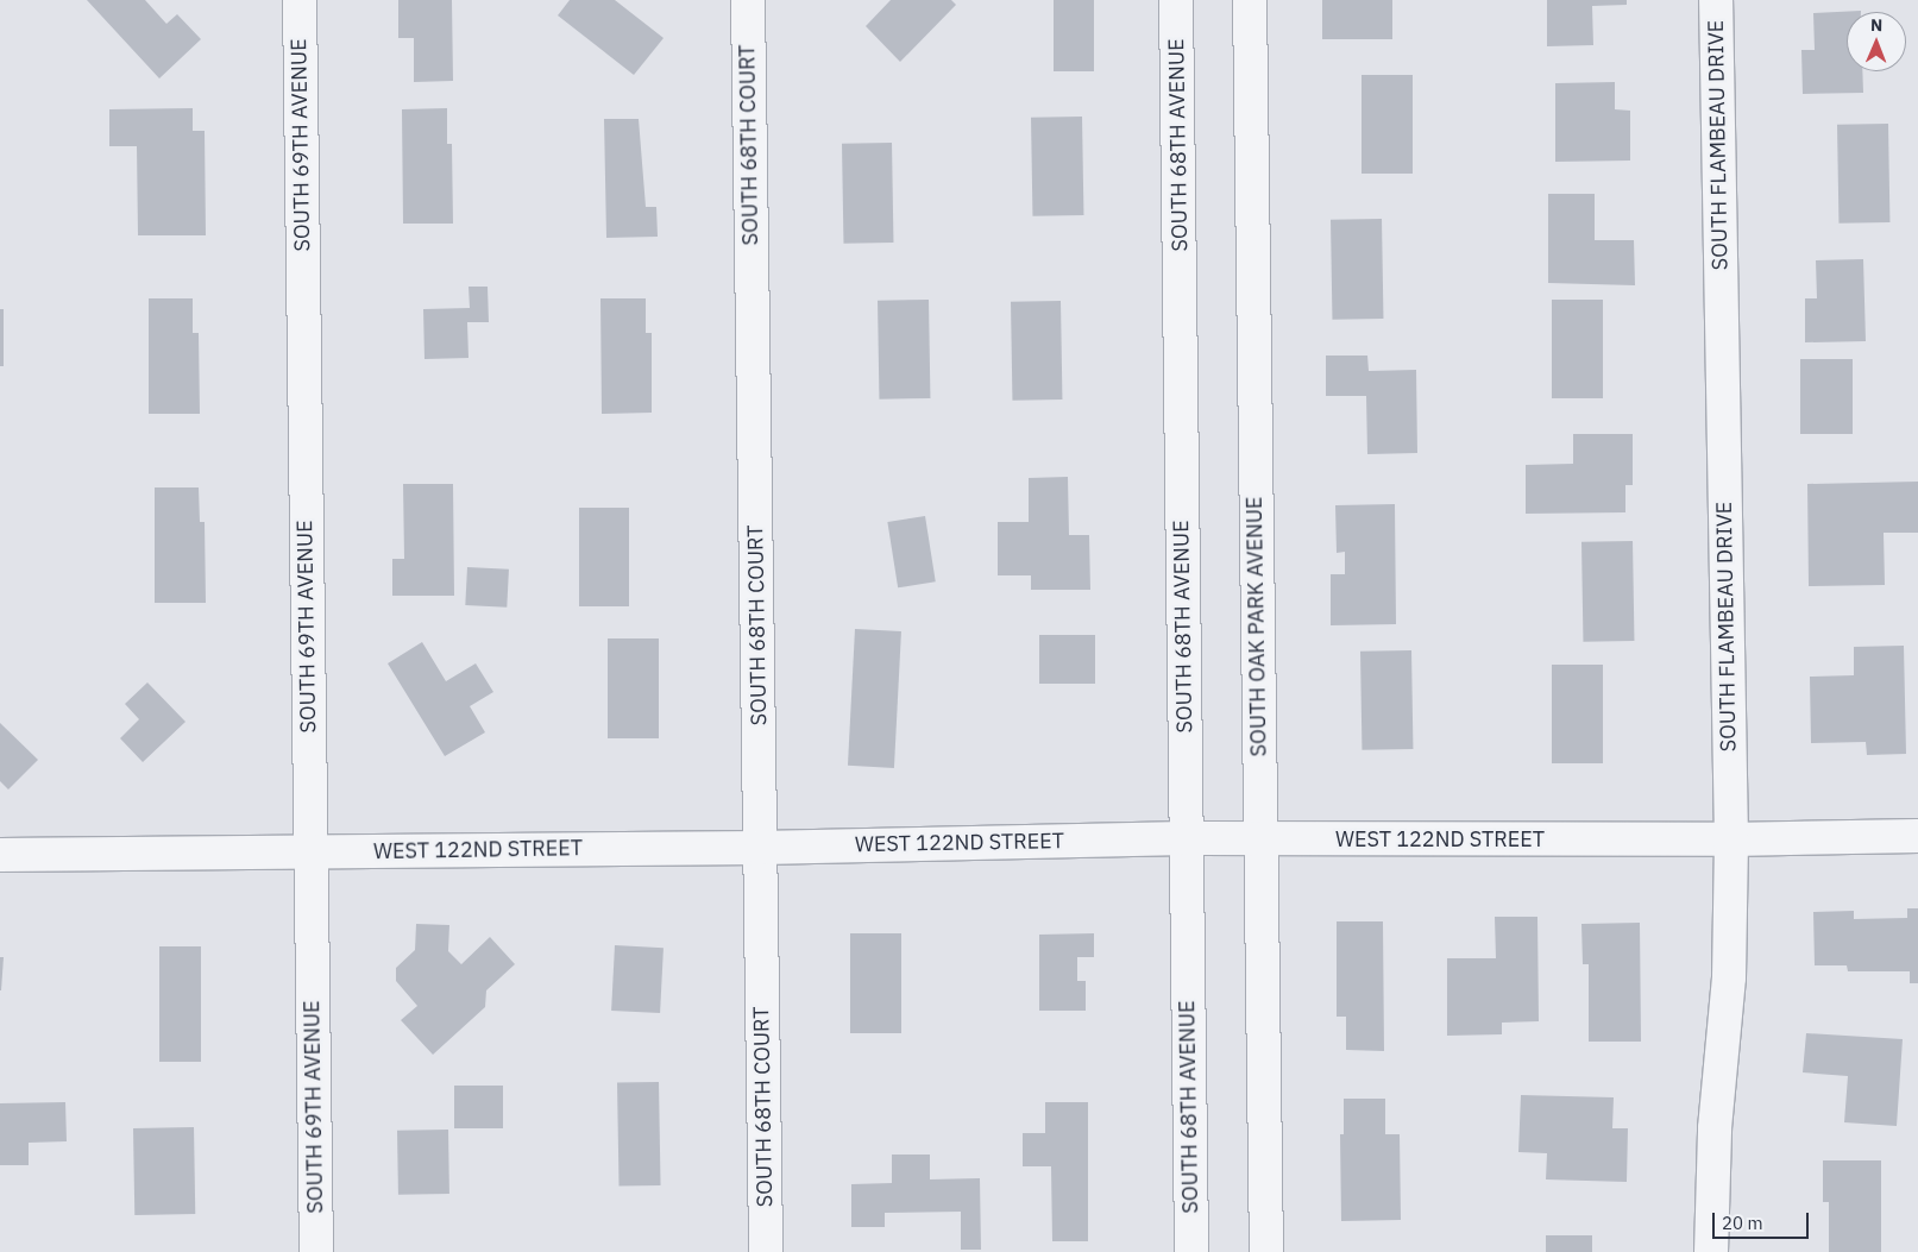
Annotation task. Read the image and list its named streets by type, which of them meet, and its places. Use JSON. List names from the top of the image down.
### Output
{
  "streets": {
    "street": [
      "SOUTH 69TH AVENUE",
      "SOUTH 68TH COURT",
      "SOUTH 68TH AVENUE",
      "SOUTH FLAMBEAU DRIVE",
      "SOUTH OAK PARK AVENUE",
      "WEST 122ND STREET"
    ]
  },
  "crossings": [
    ["SOUTH 69TH AVENUE", "WEST 122ND STREET"],
    ["SOUTH 68TH COURT", "WEST 122ND STREET"],
    ["SOUTH 68TH AVENUE", "WEST 122ND STREET"],
    ["SOUTH FLAMBEAU DRIVE", "WEST 122ND STREET"],
    ["SOUTH OAK PARK AVENUE", "WEST 122ND STREET"]
  ],
  "scale_bar": "20 m",
  "north": "top"
}
